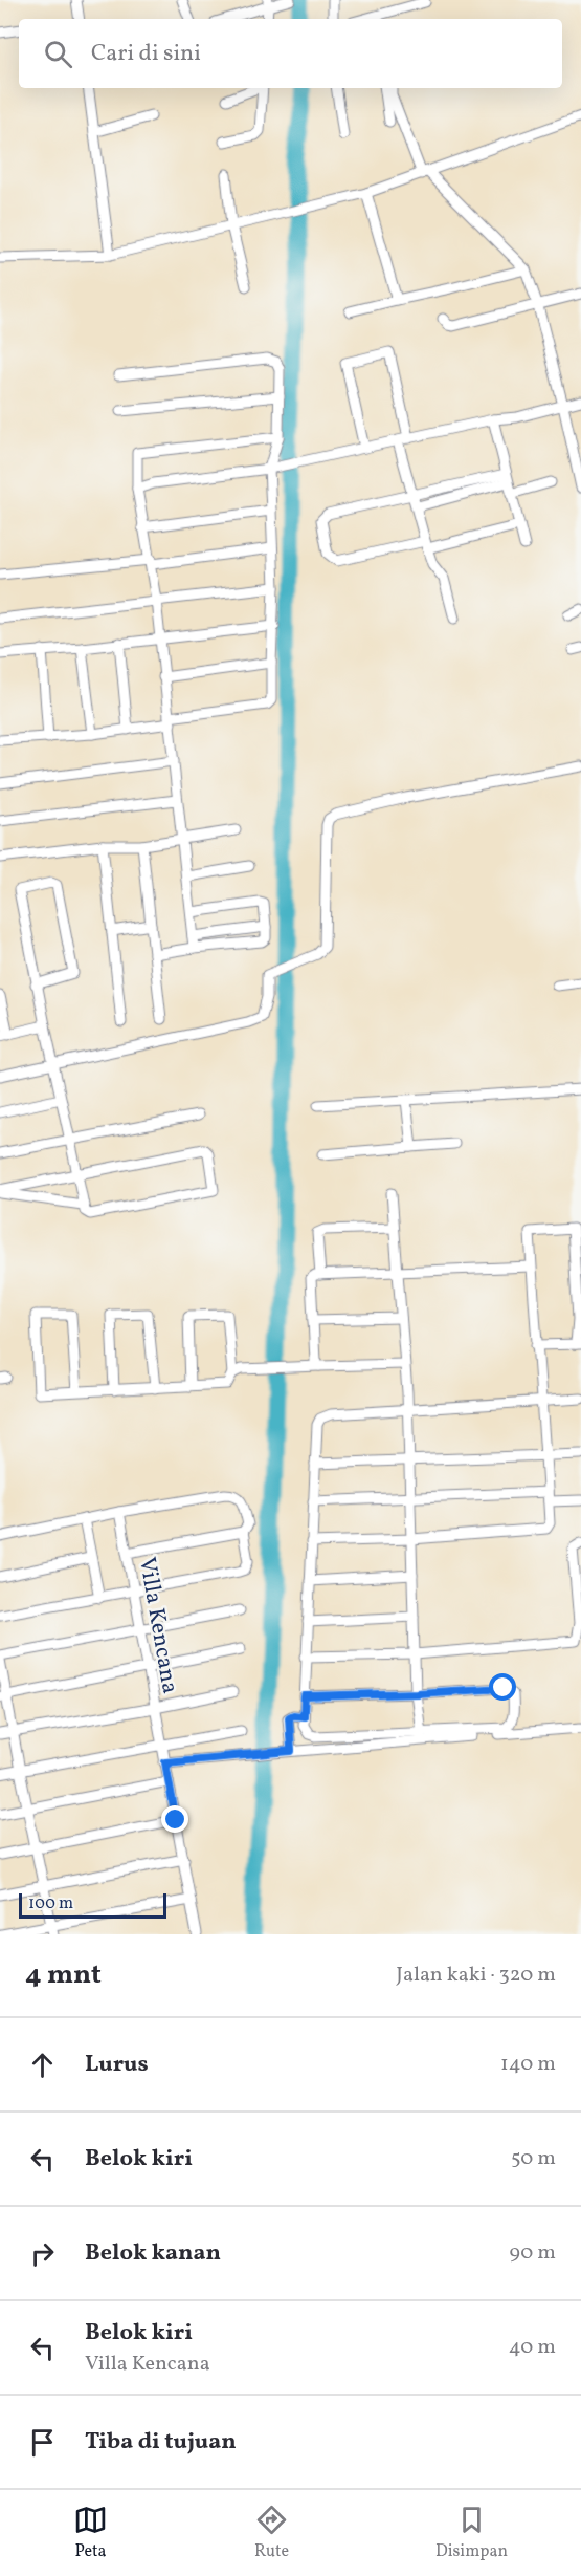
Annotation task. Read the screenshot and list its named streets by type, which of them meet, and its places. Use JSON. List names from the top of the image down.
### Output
{
  "streets": {
    "street": ["Villa Kencana"]
  },
  "scale_bar": "100 m",
  "page": {
    "search": "Cari di sini",
    "scale": "100 m",
    "heading": ["4 mnt", "Jalan kaki · 320 m"],
    "list": [
      ["Lurus", "140 m"],
      ["Belok kiri", "50 m"],
      ["Belok kanan", "90 m"],
      ["Belok kiri", "Villa Kencana", "40 m"],
      "Tiba di tujuan"
    ],
    "nav": ["Peta", "Rute", "Disimpan"]
  }
}
